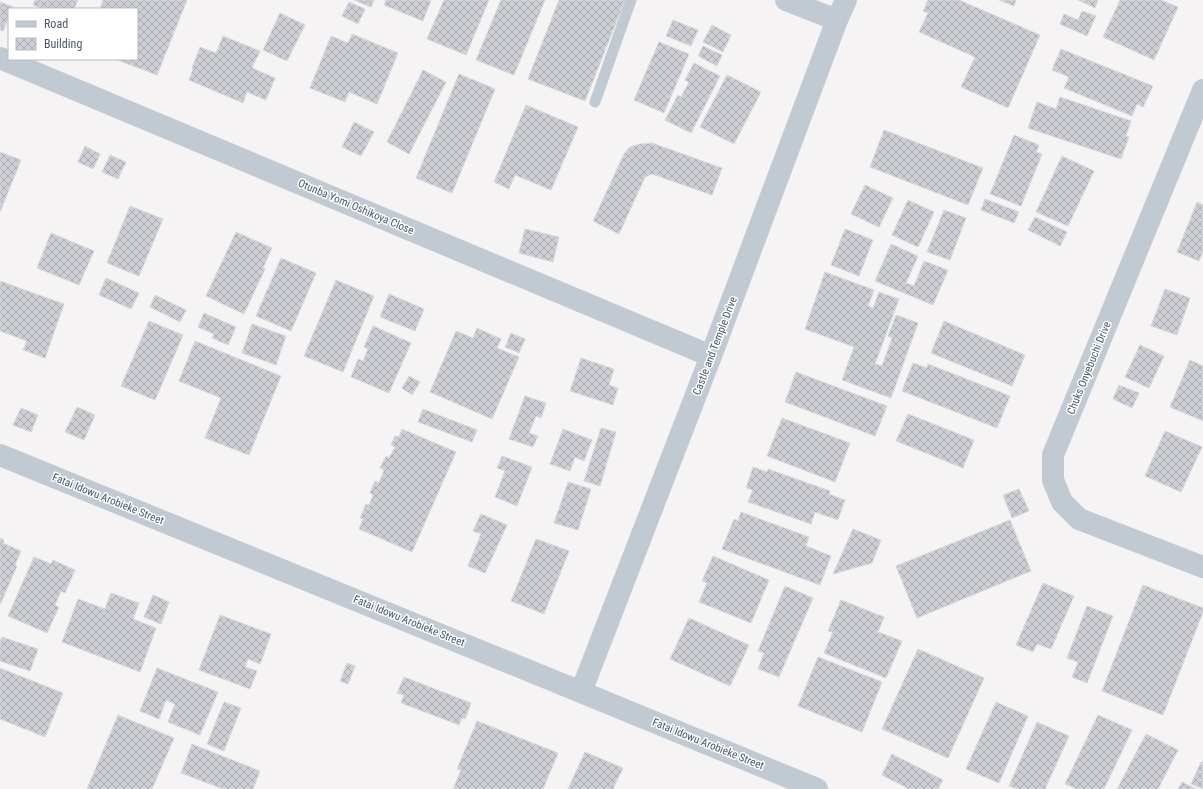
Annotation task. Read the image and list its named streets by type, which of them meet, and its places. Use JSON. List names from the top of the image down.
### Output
{
  "streets": {
    "street": [
      "Otunba Yomi Oshikoya Close",
      "Castle and Temple Drive",
      "Chuks Onyebuchi Drive",
      "Fatai Idowu Arobieke Street"
    ]
  },
  "crossings": [
    ["Otunba Yomi Oshikoya Close", "Castle and Temple Drive"],
    ["Castle and Temple Drive", "Fatai Idowu Arobieke Street"]
  ],
  "legend": ["Road", "Building"]
}
